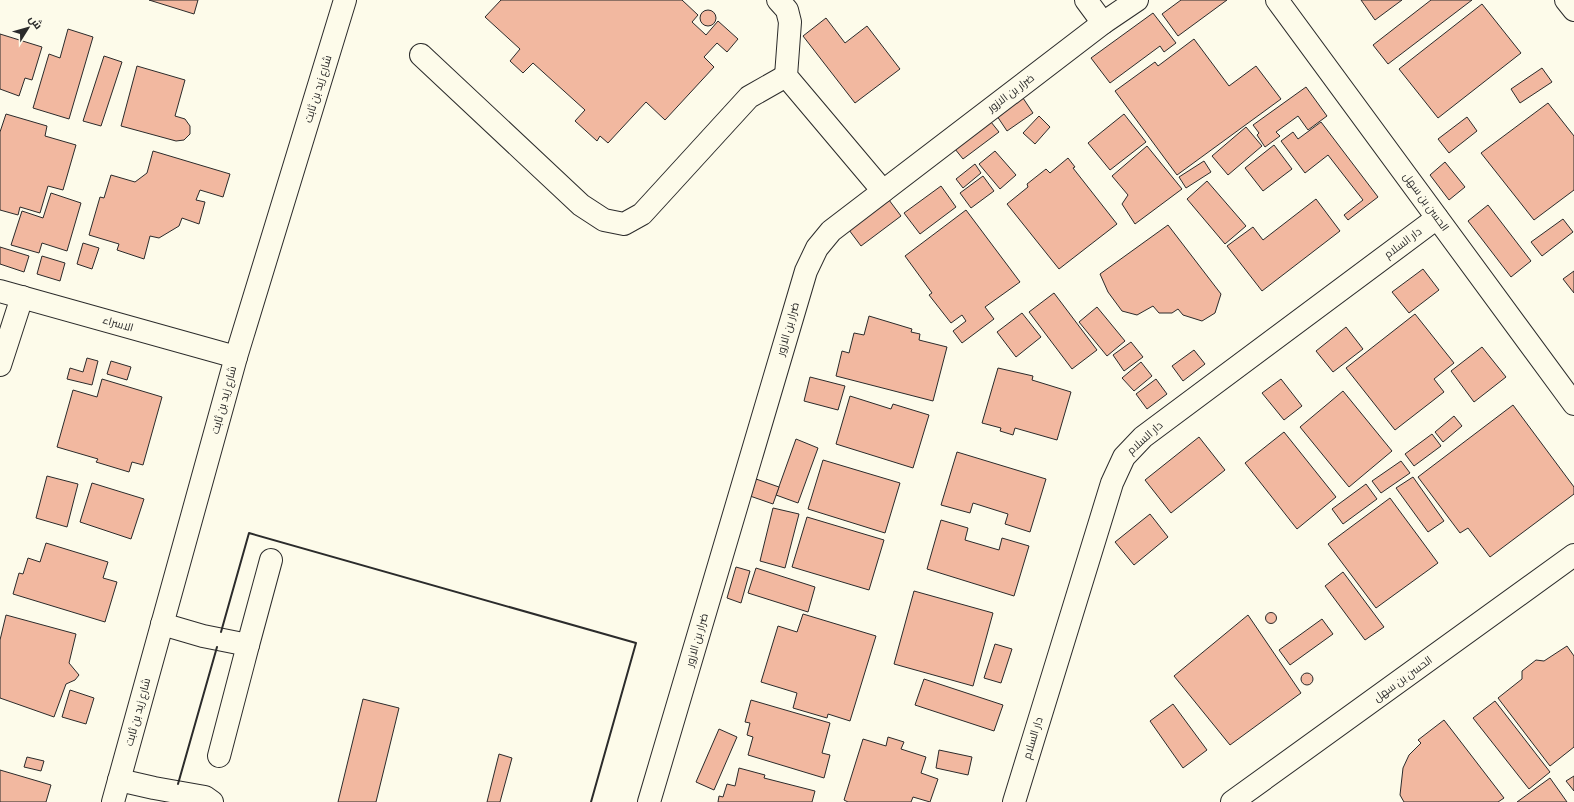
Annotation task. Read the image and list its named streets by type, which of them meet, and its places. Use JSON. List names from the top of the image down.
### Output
{
  "streets": {
    "street": [
      "شارع زيد بن ثابت",
      "ضرار بن الازور",
      "الحسن بن سهل",
      "دار السلام",
      "الاسراء"
    ]
  },
  "crossings": [
    ["شارع زيد بن ثابت", "الاسراء"],
    ["الحسن بن سهل", "دار السلام"]
  ],
  "north": "top right"
}
